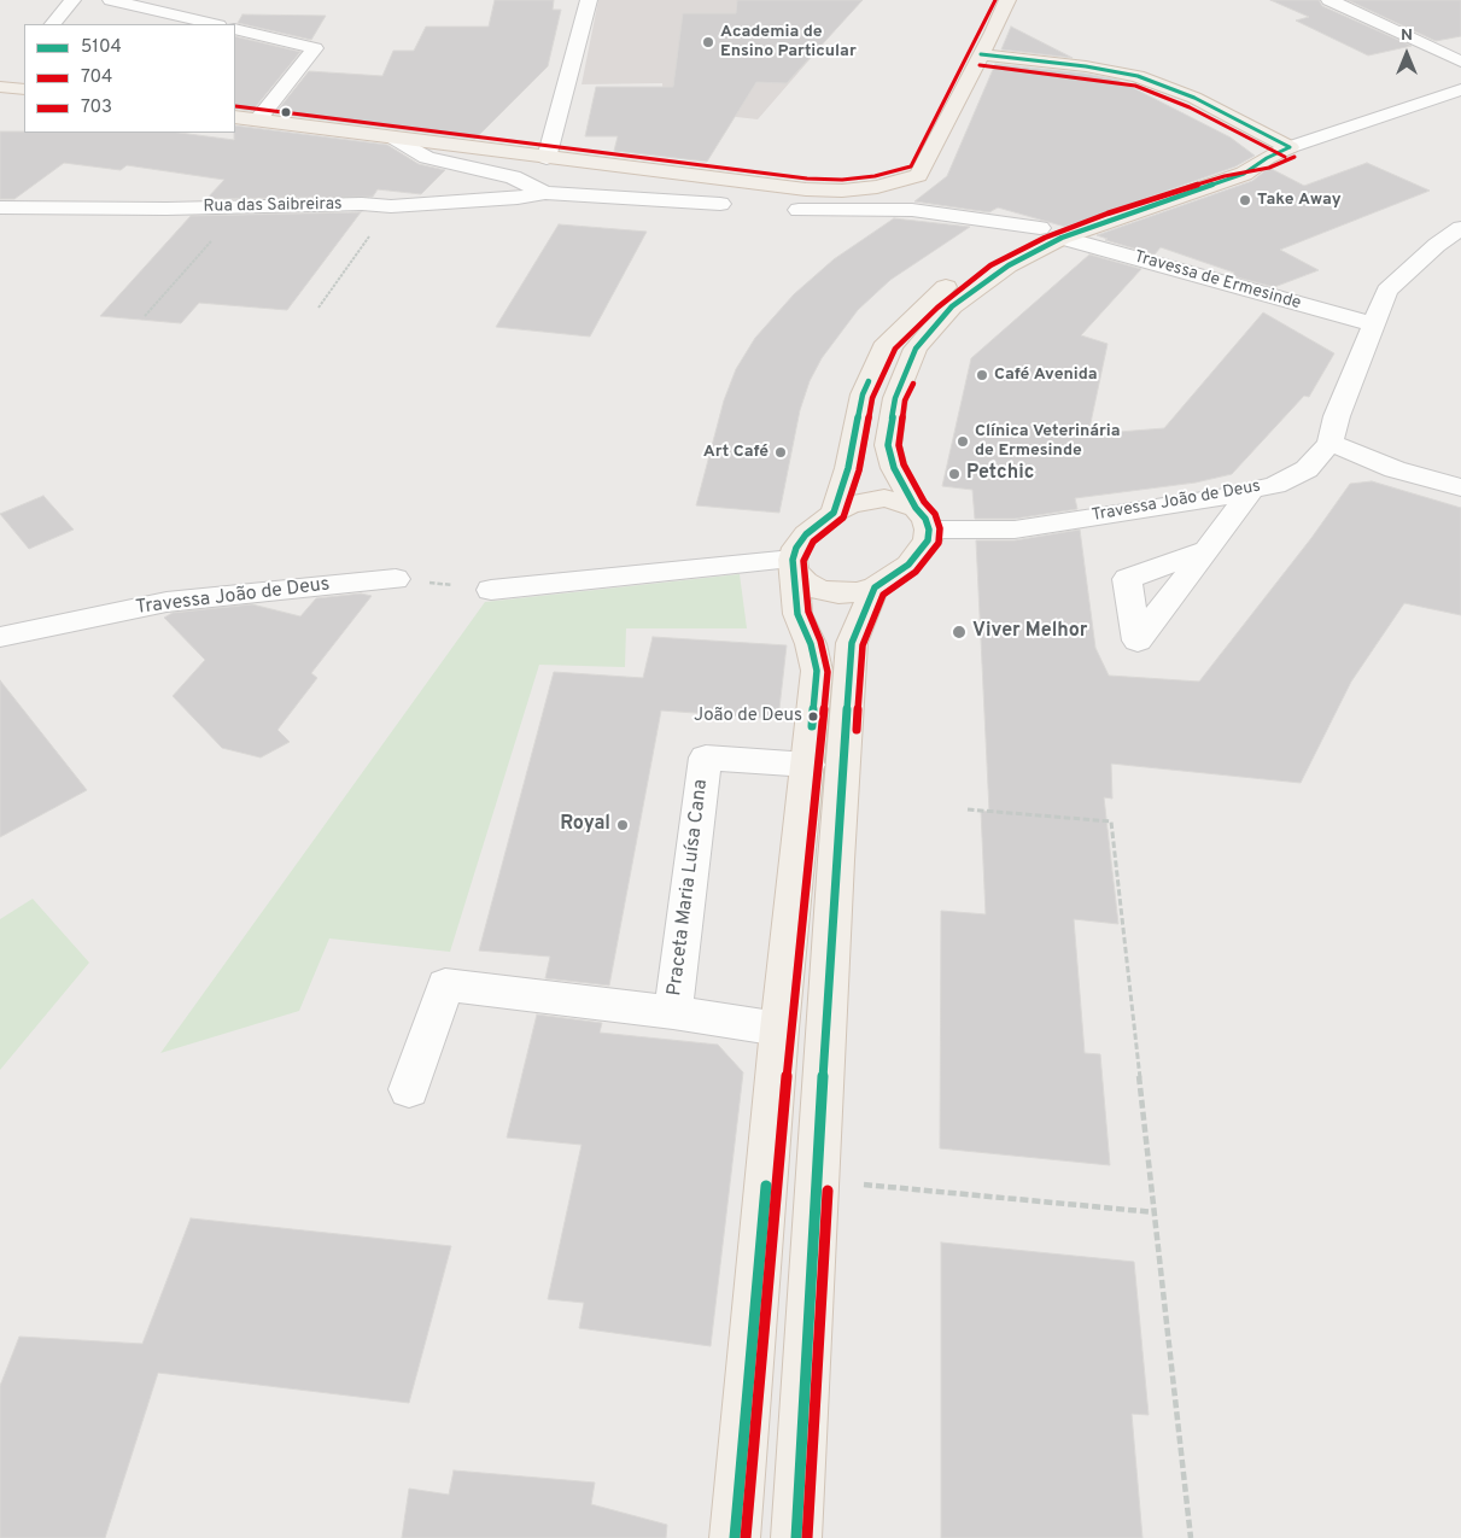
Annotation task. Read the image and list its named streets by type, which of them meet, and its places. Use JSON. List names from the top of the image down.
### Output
{
  "streets": {
    "street": [
      "Rua das Saibreiras",
      "Travessa de Ermesinde",
      "Travessa João de Deus",
      "Praceta Maria Luísa Cana"
    ]
  },
  "crossings": [
    ["Travessa de Ermesinde", "Travessa João de Deus"]
  ],
  "places": [
    "Academia de Ensino Particular",
    "Take Away",
    "Café Avenida",
    "Clínica Veterinária de Ermesinde",
    "Art Café",
    "Petchic",
    "Viver Melhor",
    "João de Deus",
    "Royal"
  ],
  "lines": ["transit line 703", "transit line 5104", "transit line 704"],
  "legend": ["5104", "704", "703"],
  "north": "top"
}
